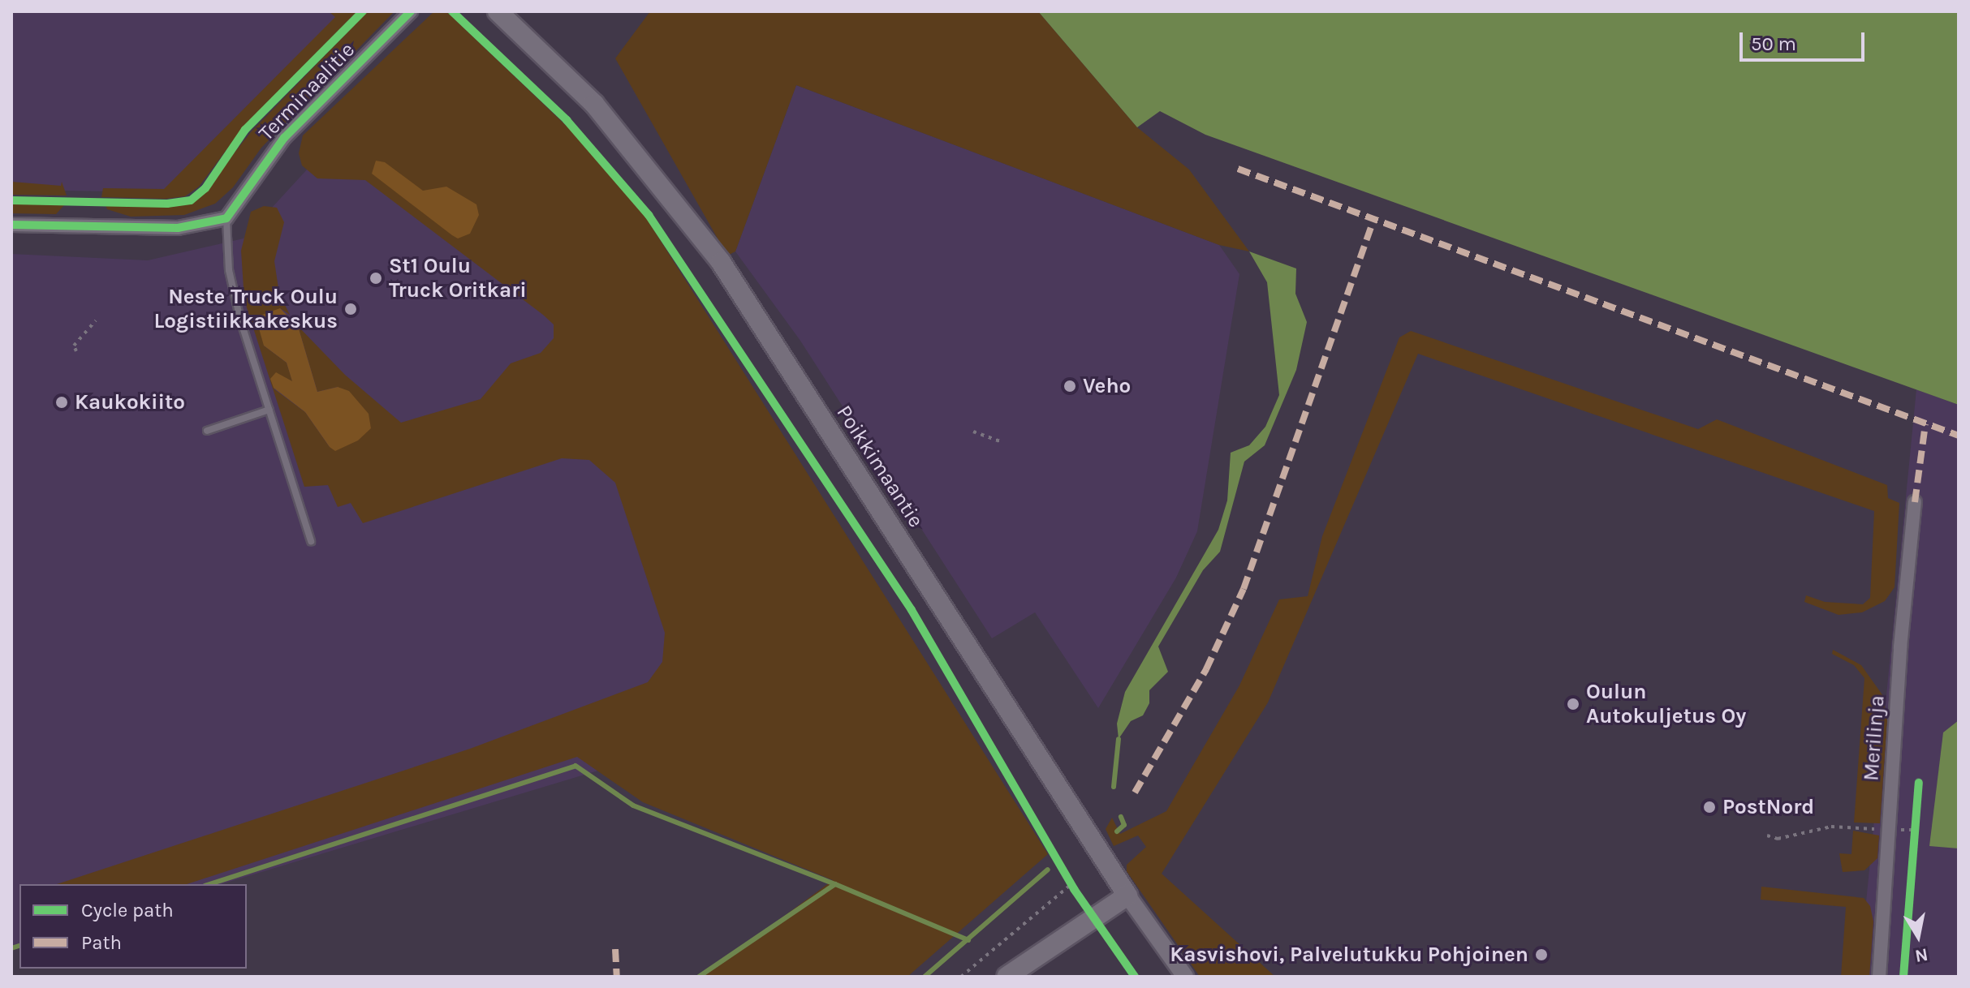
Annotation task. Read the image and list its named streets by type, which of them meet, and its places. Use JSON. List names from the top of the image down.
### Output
{
  "streets": {
    "main road": ["Poikkimaantie"],
    "street": ["Terminaalitie", "Merilinja"]
  },
  "places": [
    "St1 Oulu Truck Oritkari",
    "Neste Truck Oulu Logistiikkakeskus",
    "Veho",
    "Kaukokiito",
    "Oulun Autokuljetus Oy",
    "PostNord",
    "Kasvishovi, Palvelutukku Pohjoinen"
  ],
  "legend": ["Cycle path", "Path"],
  "scale_bar": "50 m",
  "north": "bottom"
}
